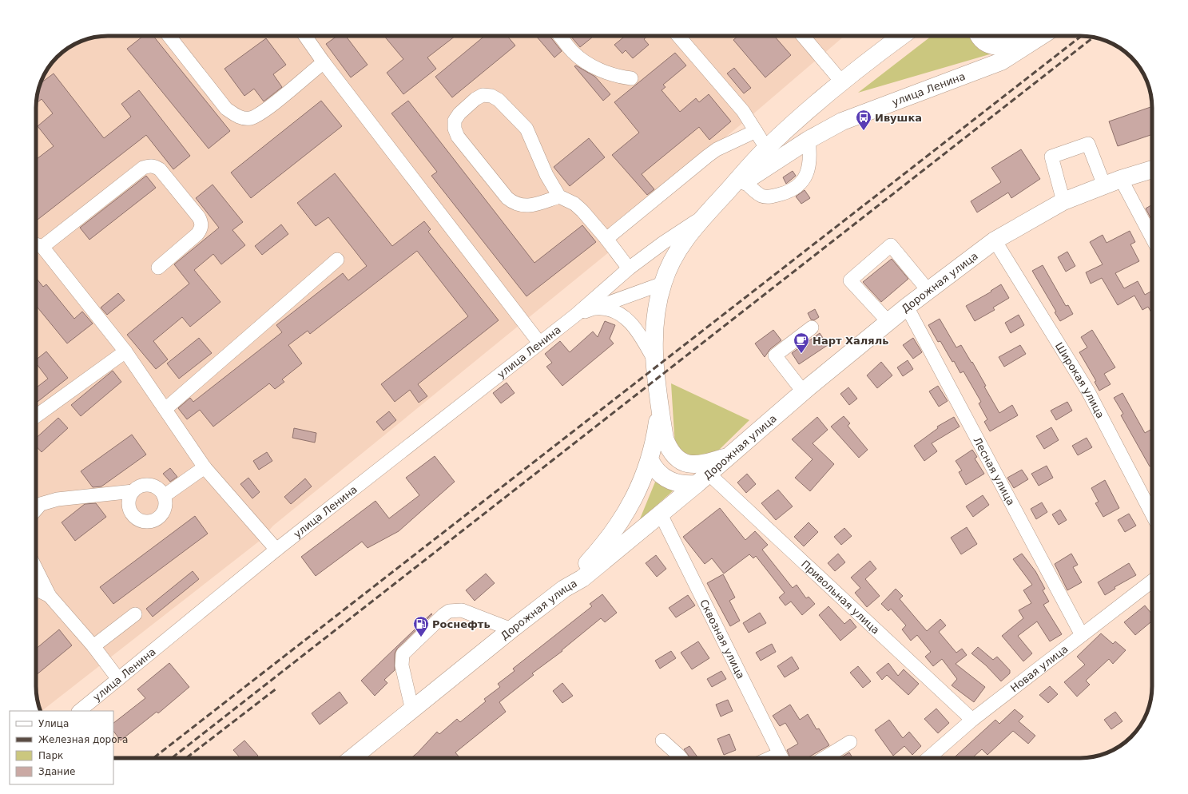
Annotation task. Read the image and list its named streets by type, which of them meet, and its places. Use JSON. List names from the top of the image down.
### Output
{
  "streets": {
    "main road": ["улица Ленина", "Дорожная улица"],
    "street": [
      "Широкая улица",
      "Лесная улица",
      "Привольная улица",
      "Сквозная улица",
      "Новая улица"
    ]
  },
  "crossings": [
    ["Дорожная улица", "Широкая улица"],
    ["Дорожная улица", "Лесная улица"],
    ["Дорожная улица", "Привольная улица"],
    ["Дорожная улица", "Сквозная улица"],
    ["Лесная улица", "Новая улица"],
    ["Привольная улица", "Новая улица"]
  ],
  "places": {
    "bus stop": ["Ивушка"],
    "cafe": ["Нарт Халяль"],
    "fuel station": ["Роснефть"]
  },
  "legend": [
    "Улица",
    "Железная дорога",
    "Парк",
    "Здание"
  ]
}
